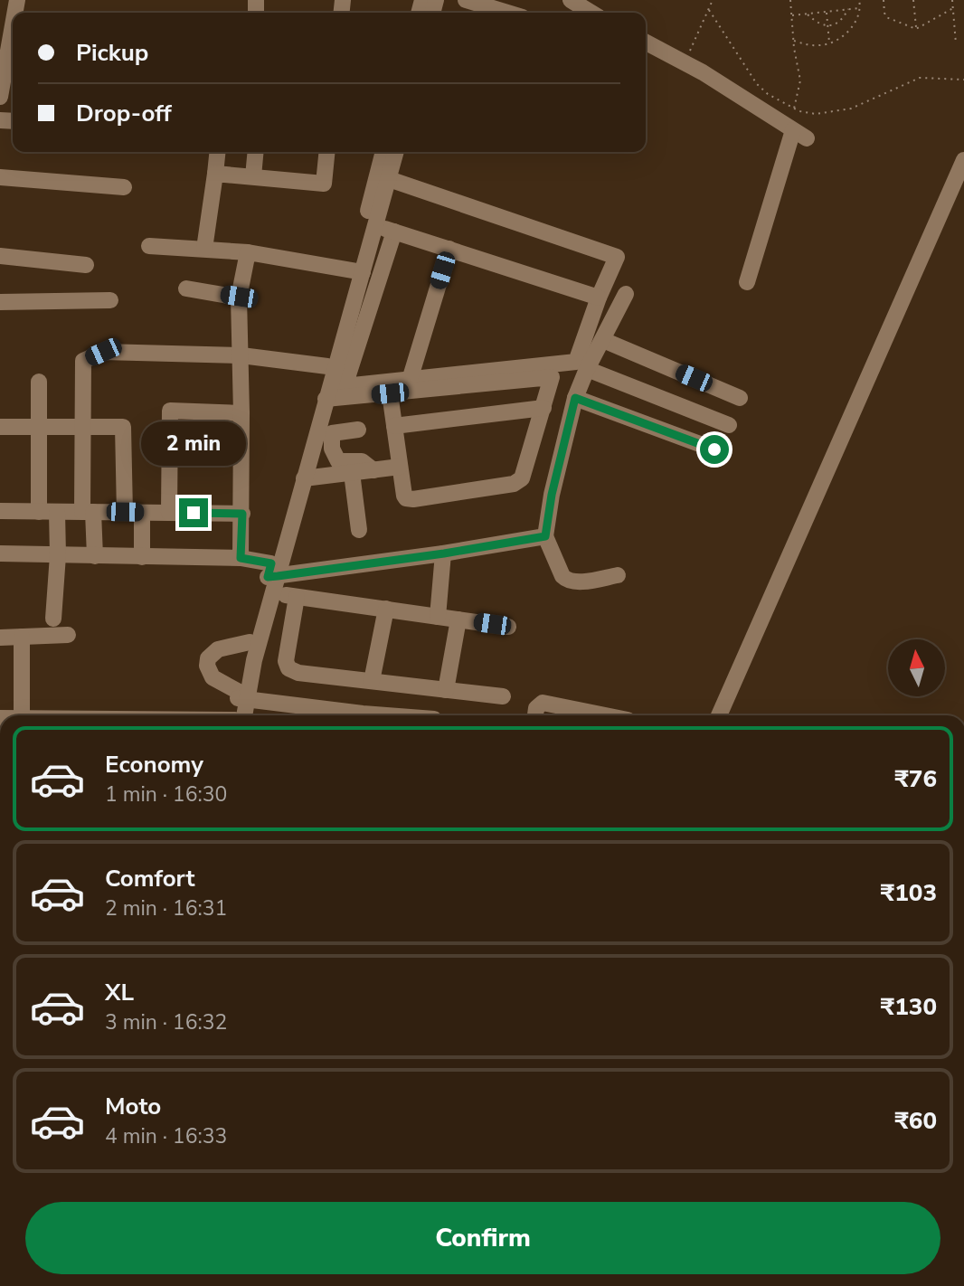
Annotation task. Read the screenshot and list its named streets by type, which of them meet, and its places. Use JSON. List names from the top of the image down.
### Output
{
  "north": "top",
  "page": {
    "banner": ["Pickup", "Drop-off"],
    "bubble": "2 min",
    "list": [
      {
        "name": "Economy",
        "note": "1 min · 16:30",
        "value": "₹76"
      },
      {
        "name": "Comfort",
        "note": "2 min · 16:31",
        "value": "₹103"
      },
      {
        "name": "XL",
        "note": "3 min · 16:32",
        "value": "₹130"
      },
      {
        "name": "Moto",
        "note": "4 min · 16:33",
        "value": "₹60"
      }
    ],
    "buttons": "Confirm"
  }
}
